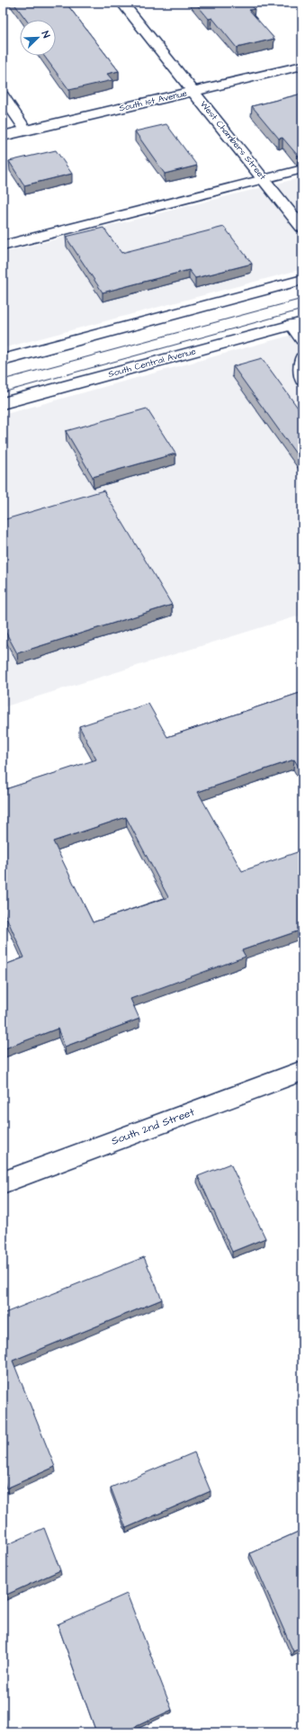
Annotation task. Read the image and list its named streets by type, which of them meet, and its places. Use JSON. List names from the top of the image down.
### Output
{
  "streets": {
    "street": [
      "South 1st Avenue",
      "West Chambers Street",
      "South Central Avenue",
      "South 2nd Street"
    ]
  },
  "crossings": [
    ["South 1st Avenue", "West Chambers Street"]
  ],
  "north": "top right"
}
